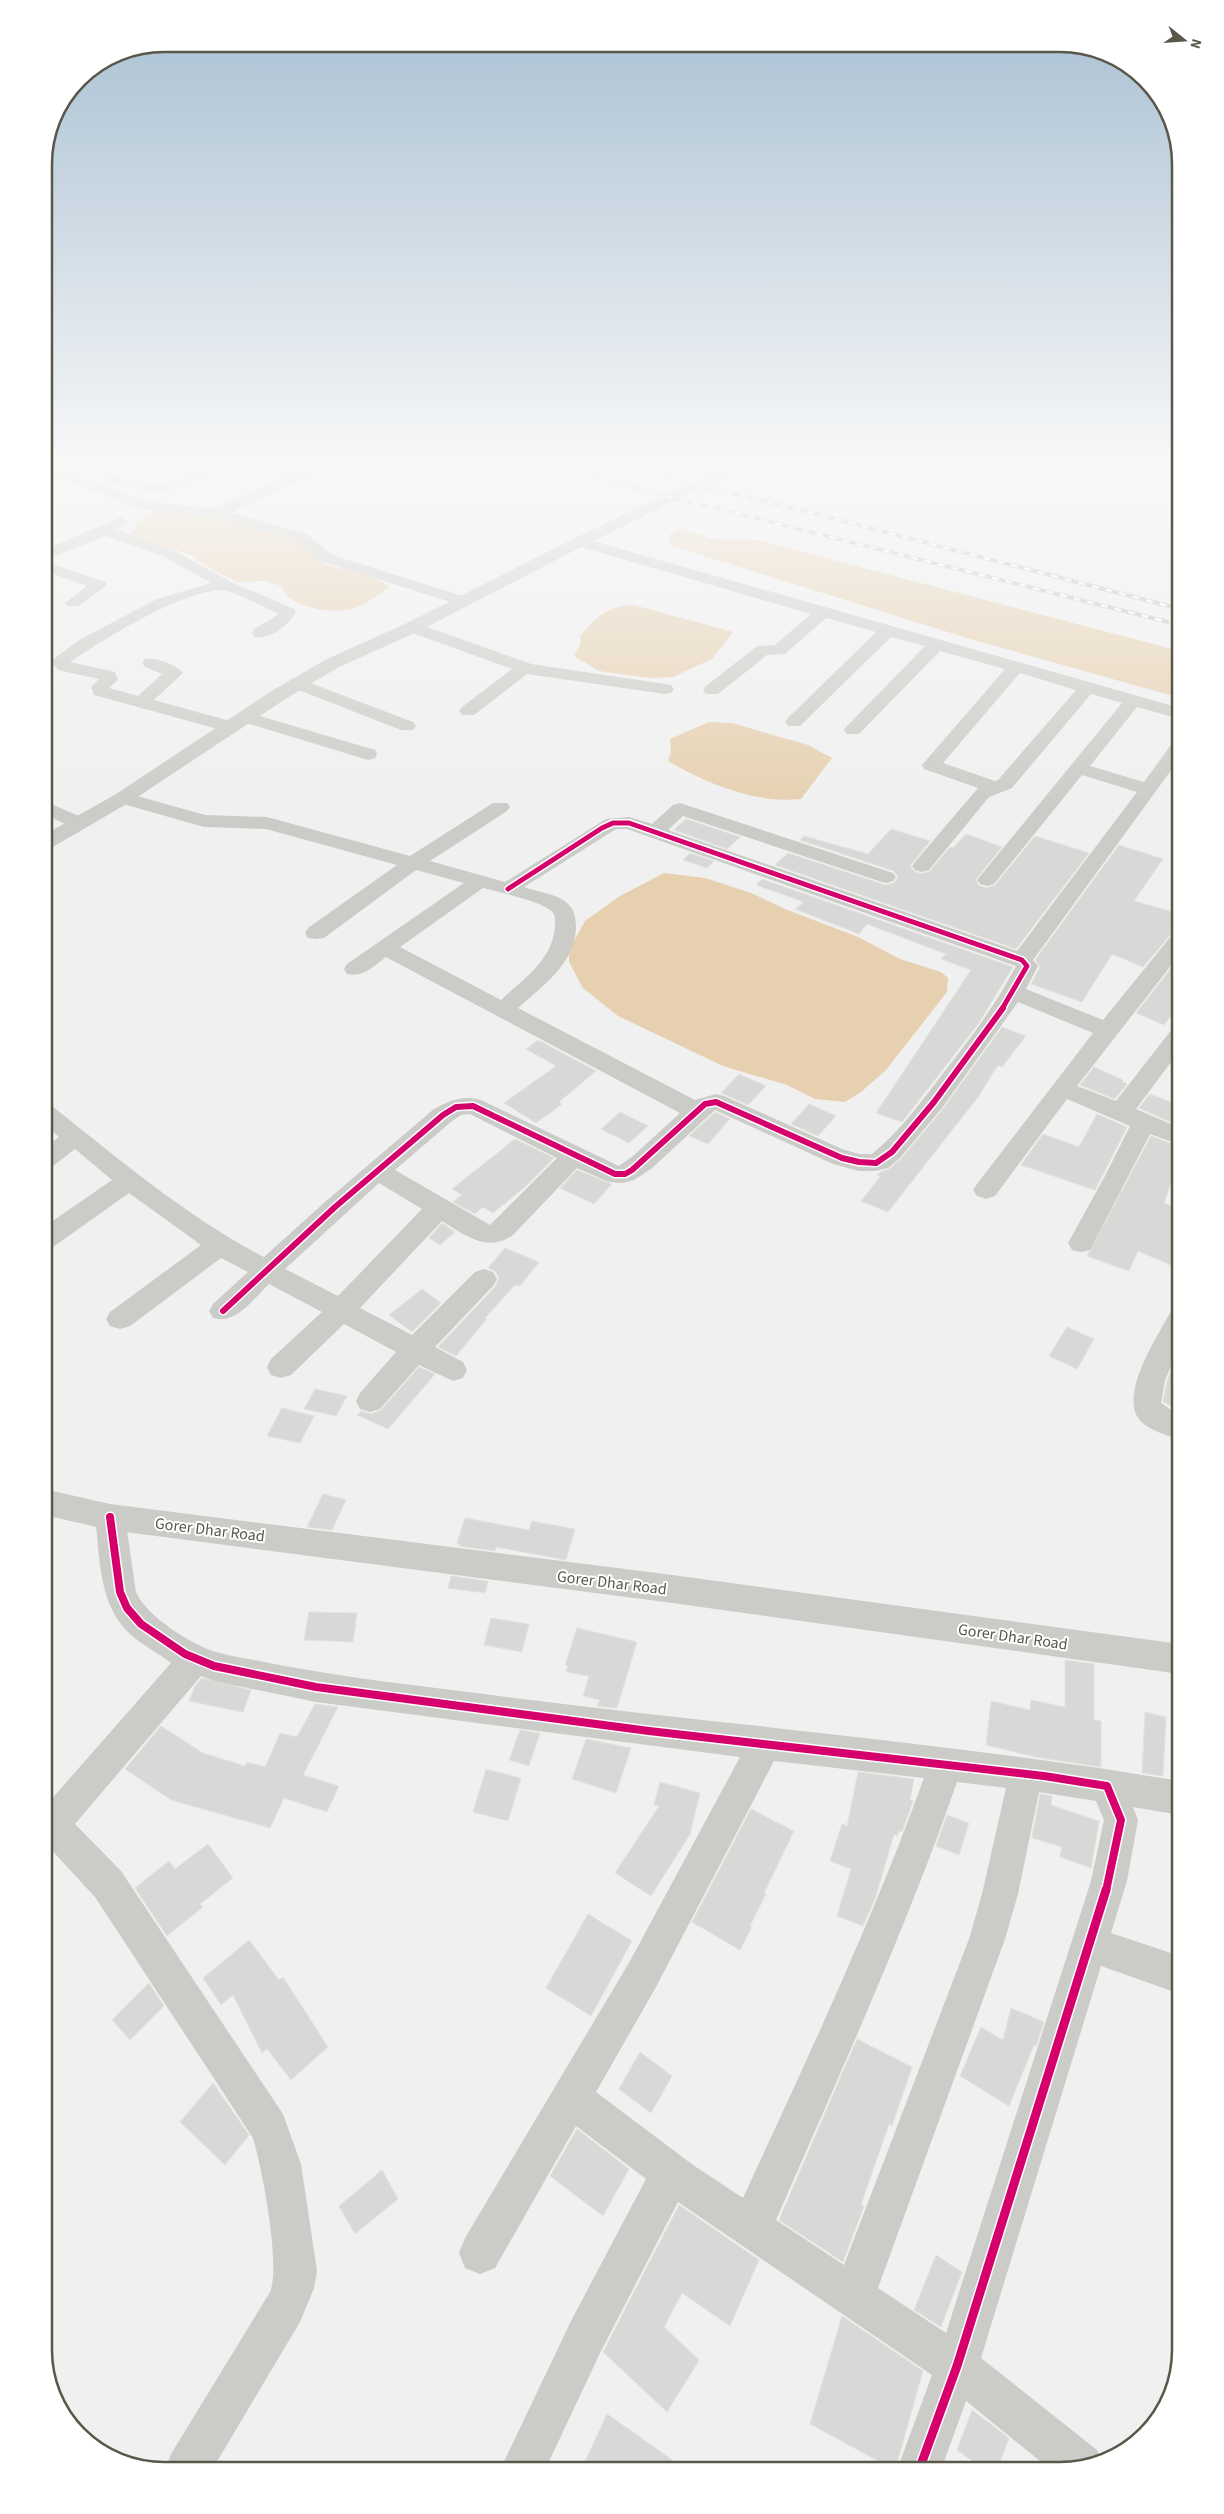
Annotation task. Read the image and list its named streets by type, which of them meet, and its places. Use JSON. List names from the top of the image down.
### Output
{
  "streets": {
    "street": ["Gorer Dhar Road"]
  },
  "north": "right"
}
